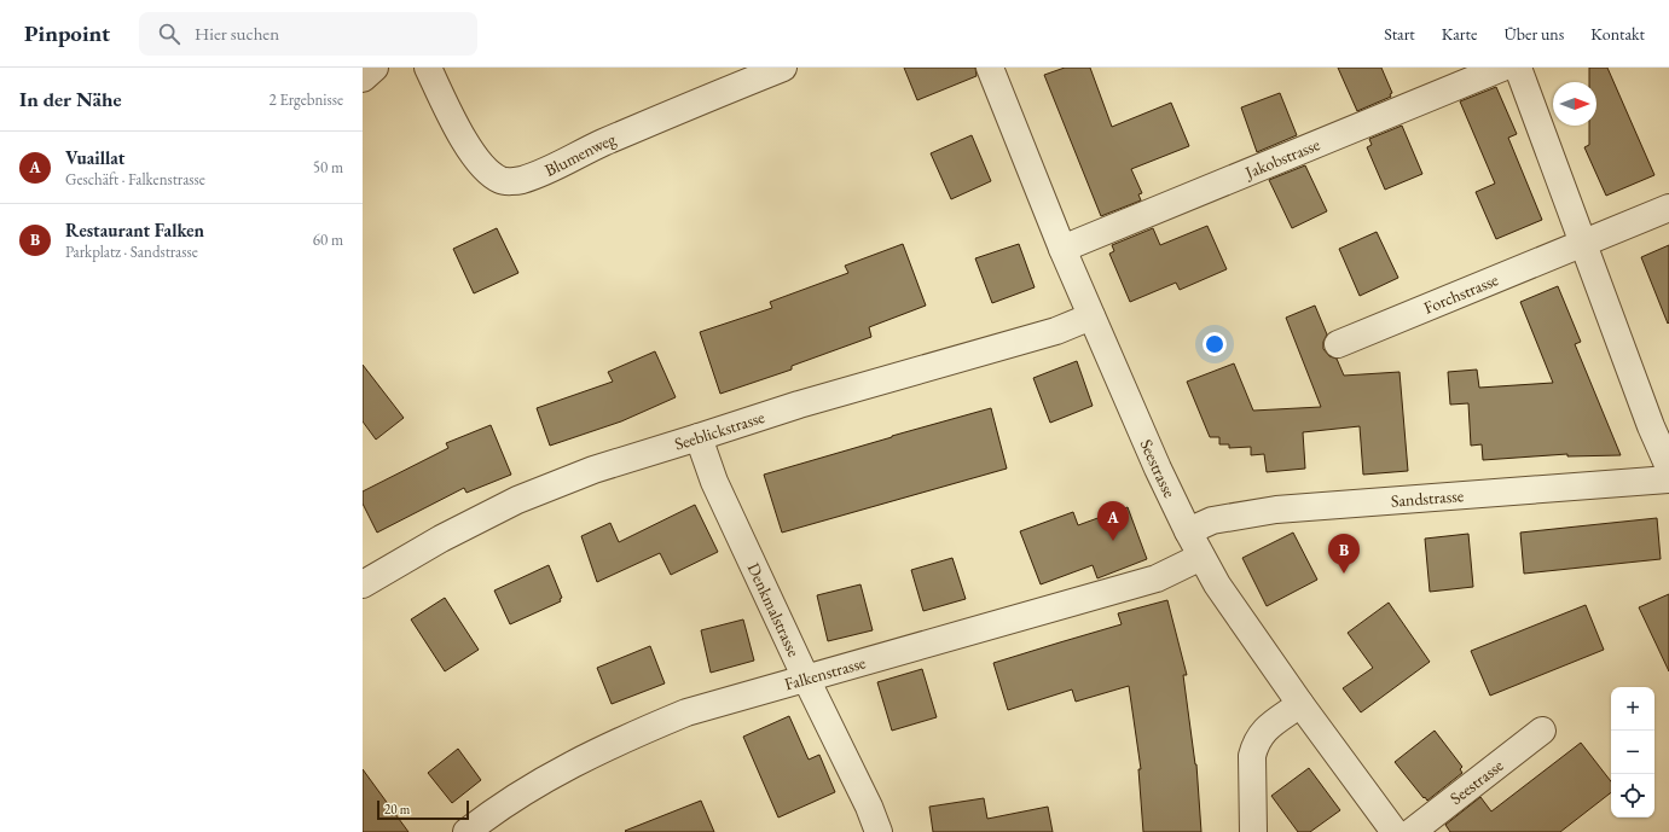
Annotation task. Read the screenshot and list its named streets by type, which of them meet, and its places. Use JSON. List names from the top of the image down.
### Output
{
  "streets": {
    "street": [
      "Blumenweg",
      "Jakobstrasse",
      "Forchstrasse",
      "Seeblickstrasse",
      "Seestrasse",
      "Sandstrasse",
      "Denkmalstrasse",
      "Falkenstrasse"
    ]
  },
  "crossings": [
    ["Jakobstrasse", "Seestrasse"],
    ["Seeblickstrasse", "Seestrasse"],
    ["Seeblickstrasse", "Denkmalstrasse"],
    ["Seestrasse", "Sandstrasse"],
    ["Seestrasse", "Falkenstrasse"],
    ["Denkmalstrasse", "Falkenstrasse"]
  ],
  "scale_bar": "20 m",
  "north": "right",
  "page": {
    "header": "Pinpoint",
    "search": "Hier suchen",
    "nav": [
      "Start",
      "Karte",
      "Über uns",
      "Kontakt"
    ],
    "heading": ["In der Nähe", "2 Ergebnisse"],
    "list": [
      {
        "mark": "A",
        "name": "Vuaillat",
        "note": "Geschäft · Falkenstrasse",
        "value": "50 m"
      },
      {
        "mark": "B",
        "name": "Restaurant Falken",
        "note": "Parkplatz · Sandstrasse",
        "value": "60 m"
      }
    ],
    "pins": ["A", "B"],
    "map_buttons": ["+", "−"],
    "scale": "20 m"
  }
}
